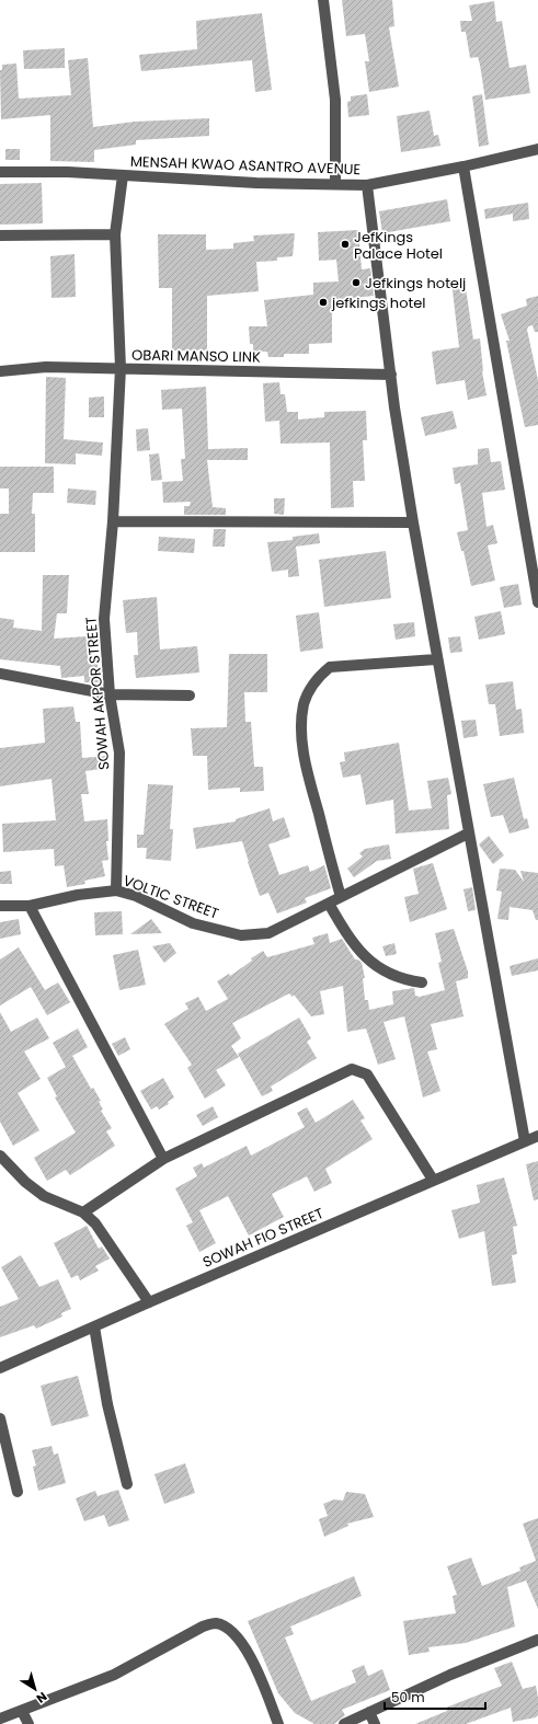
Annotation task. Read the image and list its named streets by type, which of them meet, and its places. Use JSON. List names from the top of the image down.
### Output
{
  "streets": {
    "street": [
      "MENSAH KWAO ASANTRO AVENUE",
      "OBARI MANSO LINK",
      "SOWAH AKPOR STREET",
      "VOLTIC STREET",
      "SOWAH FIO STREET"
    ]
  },
  "crossings": [
    ["MENSAH KWAO ASANTRO AVENUE", "SOWAH AKPOR STREET"],
    ["OBARI MANSO LINK", "SOWAH AKPOR STREET"],
    ["SOWAH AKPOR STREET", "VOLTIC STREET"]
  ],
  "places": ["JefKings Palace Hotel", "Jefkings hotelj", "jefkings hotel"],
  "scale_bar": "50 m",
  "north": "bottom right"
}
